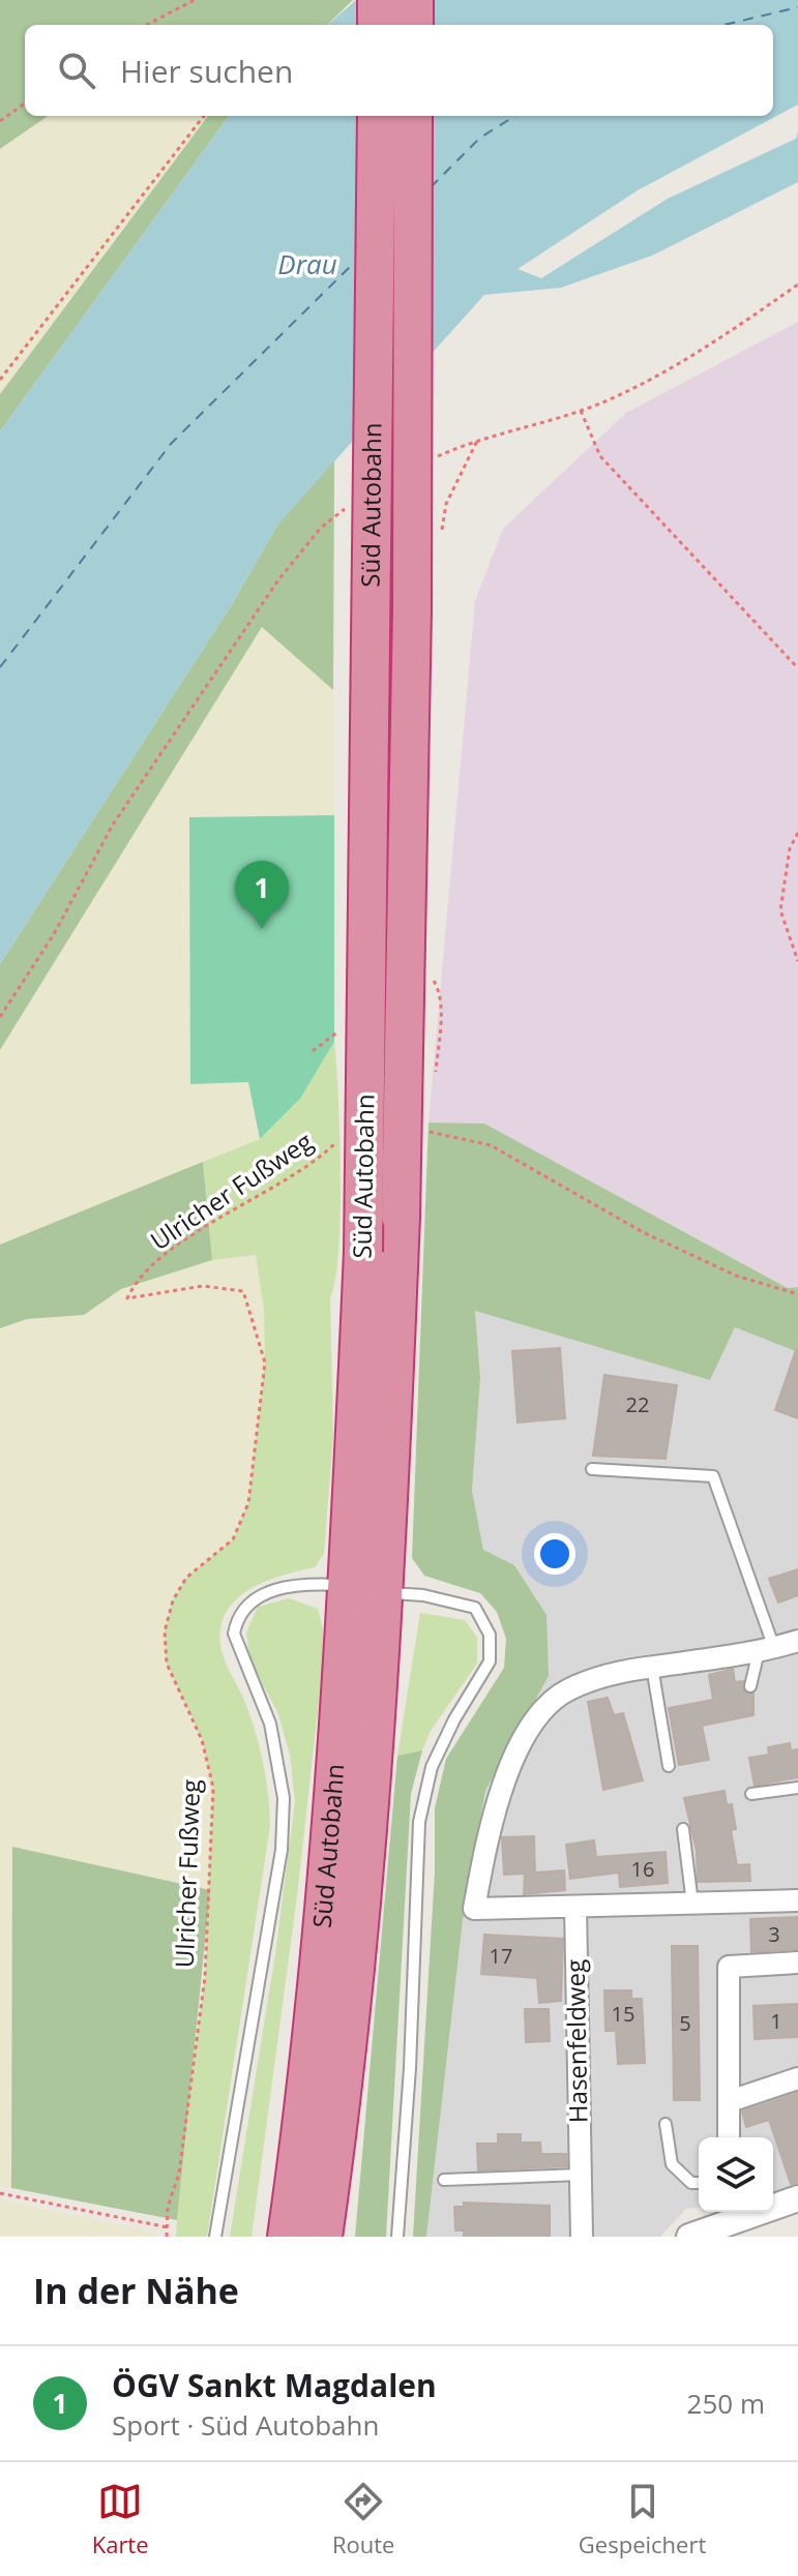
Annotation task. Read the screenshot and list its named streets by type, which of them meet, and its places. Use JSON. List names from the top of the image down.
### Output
{
  "streets": {
    "highway": ["Süd Autobahn"],
    "street": ["Hasenfeldweg"],
    "path": ["Ulricher Fußweg"]
  },
  "water": ["Drau"],
  "house_numbers": [
    "22",
    "16",
    "3",
    "17",
    "15",
    "1",
    "5"
  ],
  "page": {
    "search": "Hier suchen",
    "pins": "1",
    "heading": "In der Nähe",
    "list": [
      {
        "mark": "1",
        "name": "ÖGV Sankt Magdalen",
        "note": "Sport · Süd Autobahn",
        "value": "250 m"
      }
    ],
    "nav": ["Karte", "Route", "Gespeichert"]
  }
}
